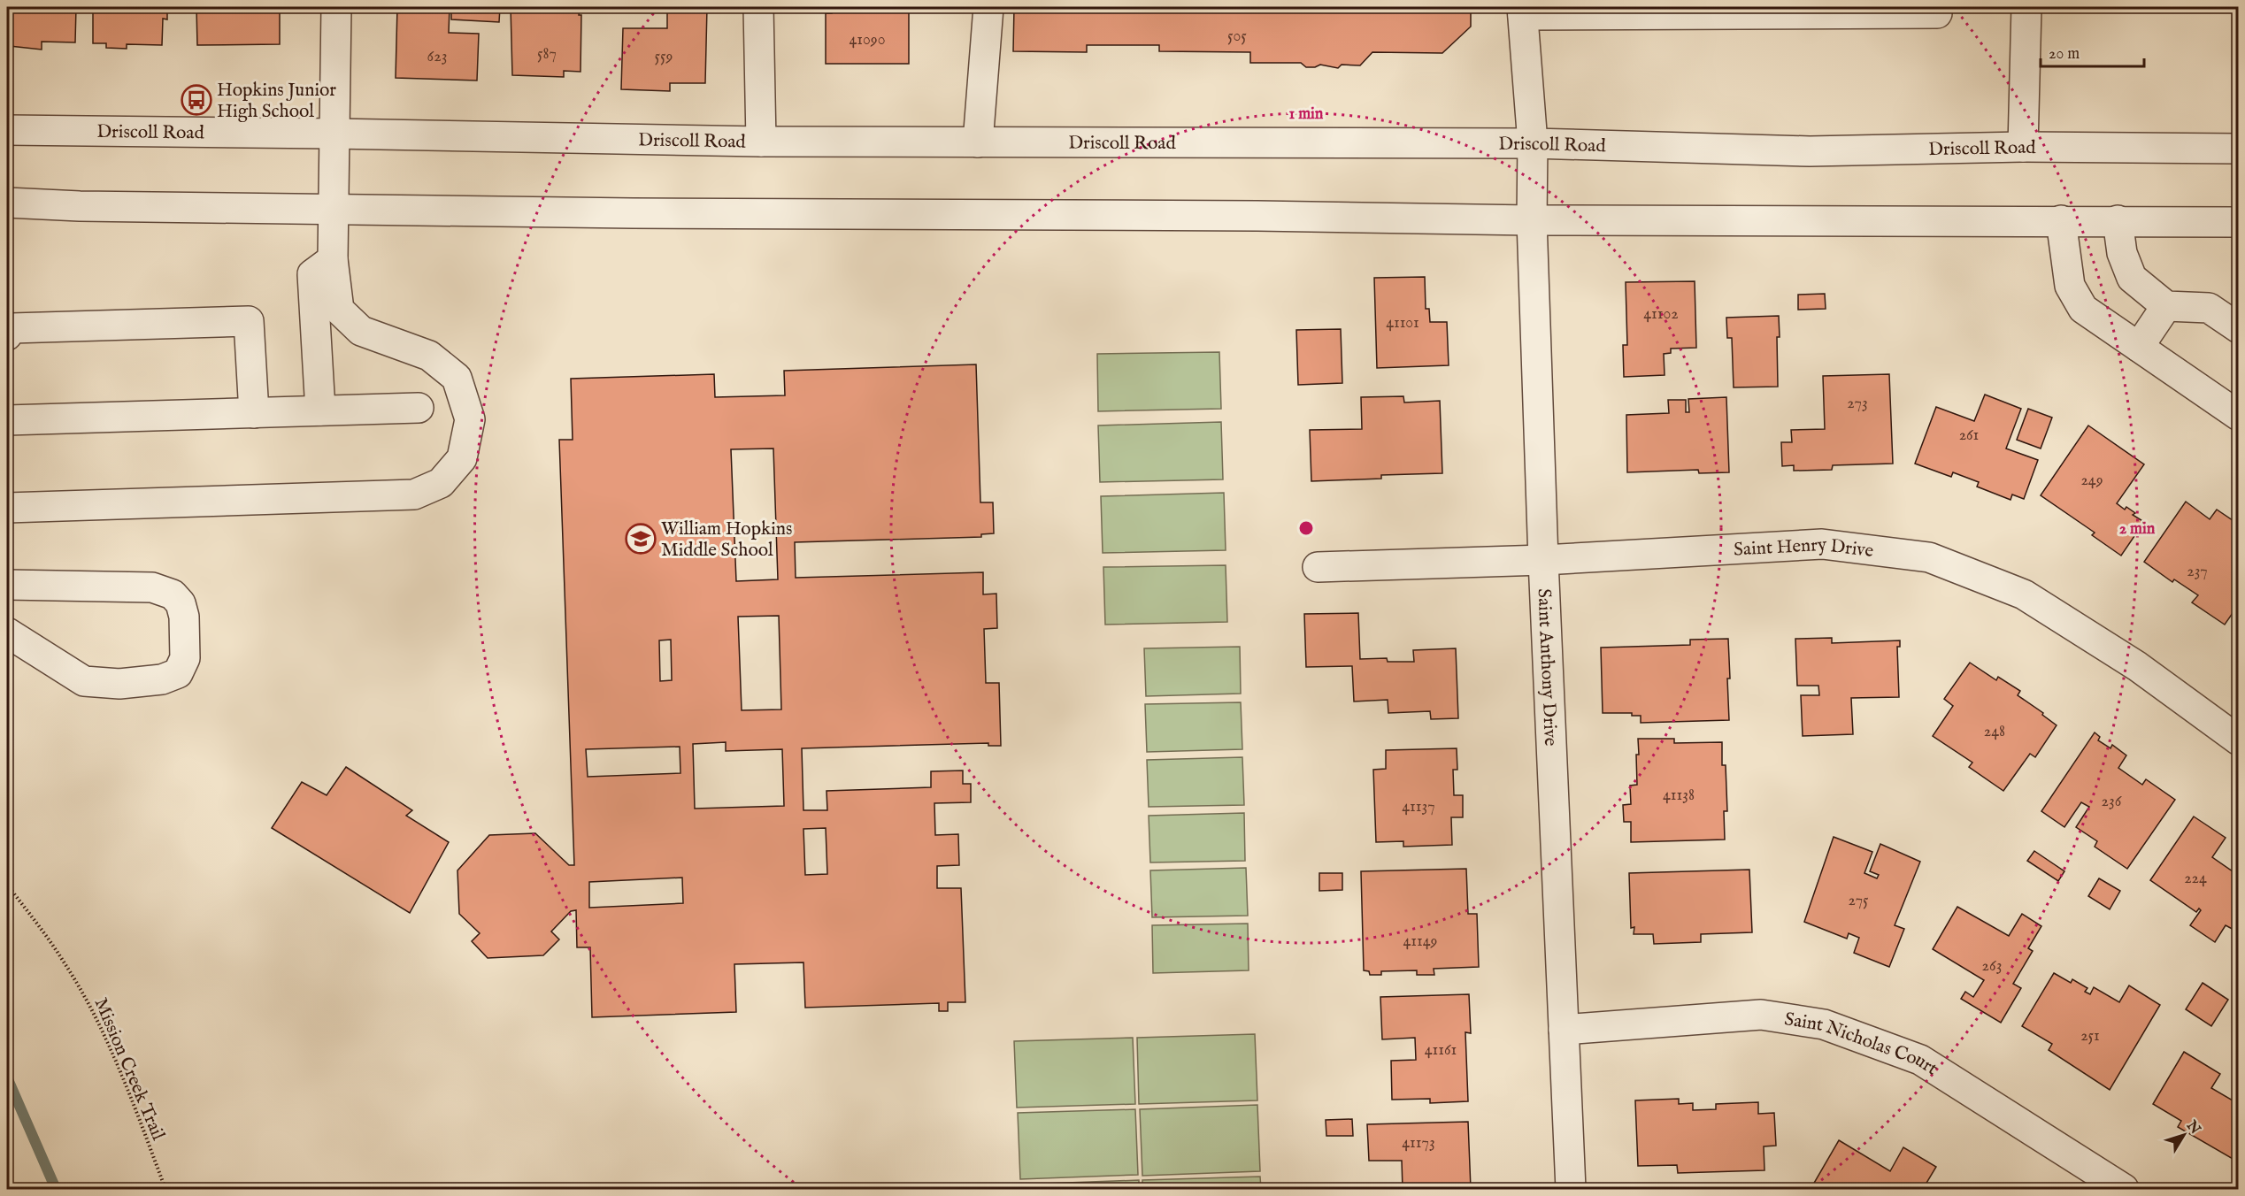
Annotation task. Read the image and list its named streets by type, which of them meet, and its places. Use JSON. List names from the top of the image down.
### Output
{
  "streets": {
    "street": [
      "Driscoll Road",
      "Saint Henry Drive",
      "Saint Anthony Drive",
      "Saint Nicholas Court"
    ],
    "path": ["Mission Creek Trail"]
  },
  "crossings": [
    ["Driscoll Road", "Saint Anthony Drive"],
    ["Saint Henry Drive", "Saint Anthony Drive"],
    ["Saint Anthony Drive", "Saint Nicholas Court"]
  ],
  "places": {
    "bus stop": ["Hopkins Junior High School"],
    "school or university": ["William Hopkins Middle School"]
  },
  "house_numbers": [
    "505",
    "41090",
    "587",
    "623",
    "559",
    "41102",
    "41101",
    "273",
    "261",
    "249",
    "237",
    "248",
    "41138",
    "236",
    "41137",
    "224",
    "275",
    "41149",
    "263",
    "251",
    "41161",
    "41173"
  ],
  "scale_bar": "20 m",
  "north": "top right",
  "rings": ["1 min", "2 min"]
}
